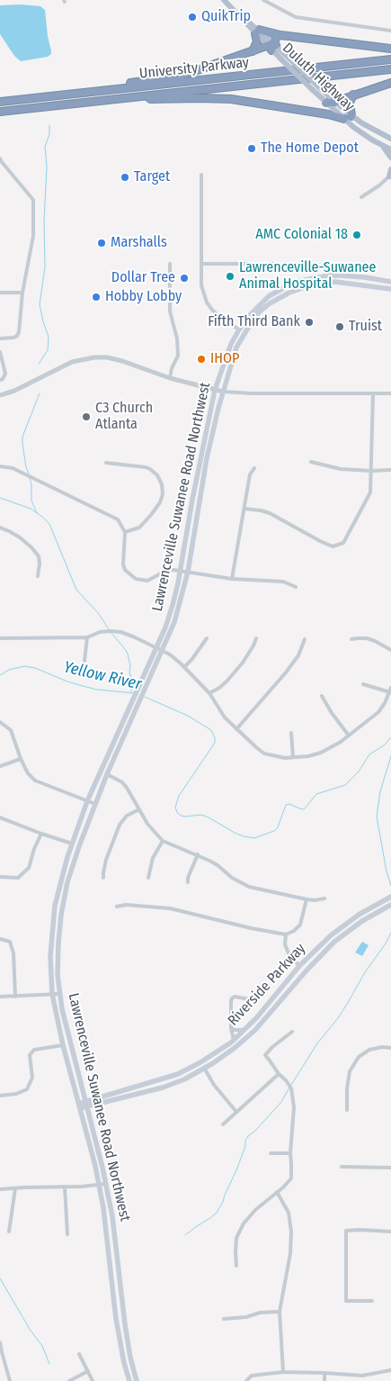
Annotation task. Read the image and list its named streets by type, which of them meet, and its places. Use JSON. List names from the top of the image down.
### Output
{
  "streets": {
    "highway": ["University Parkway"],
    "main road": ["Duluth Highway", "Lawrenceville Suwanee Road Northwest", "Riverside Parkway"]
  },
  "crossings": [
    ["Lawrenceville Suwanee Road Northwest", "Riverside Parkway"]
  ],
  "water": ["Yellow River"],
  "places": [
    "QuikTrip",
    "The Home Depot",
    "Target",
    "AMC Colonial 18",
    "Marshalls",
    "Lawrenceville-Suwanee Animal Hospital",
    "Dollar Tree",
    "Hobby Lobby",
    "Fifth Third Bank",
    "Truist",
    "IHOP",
    "C3 Church Atlanta"
  ]
}
